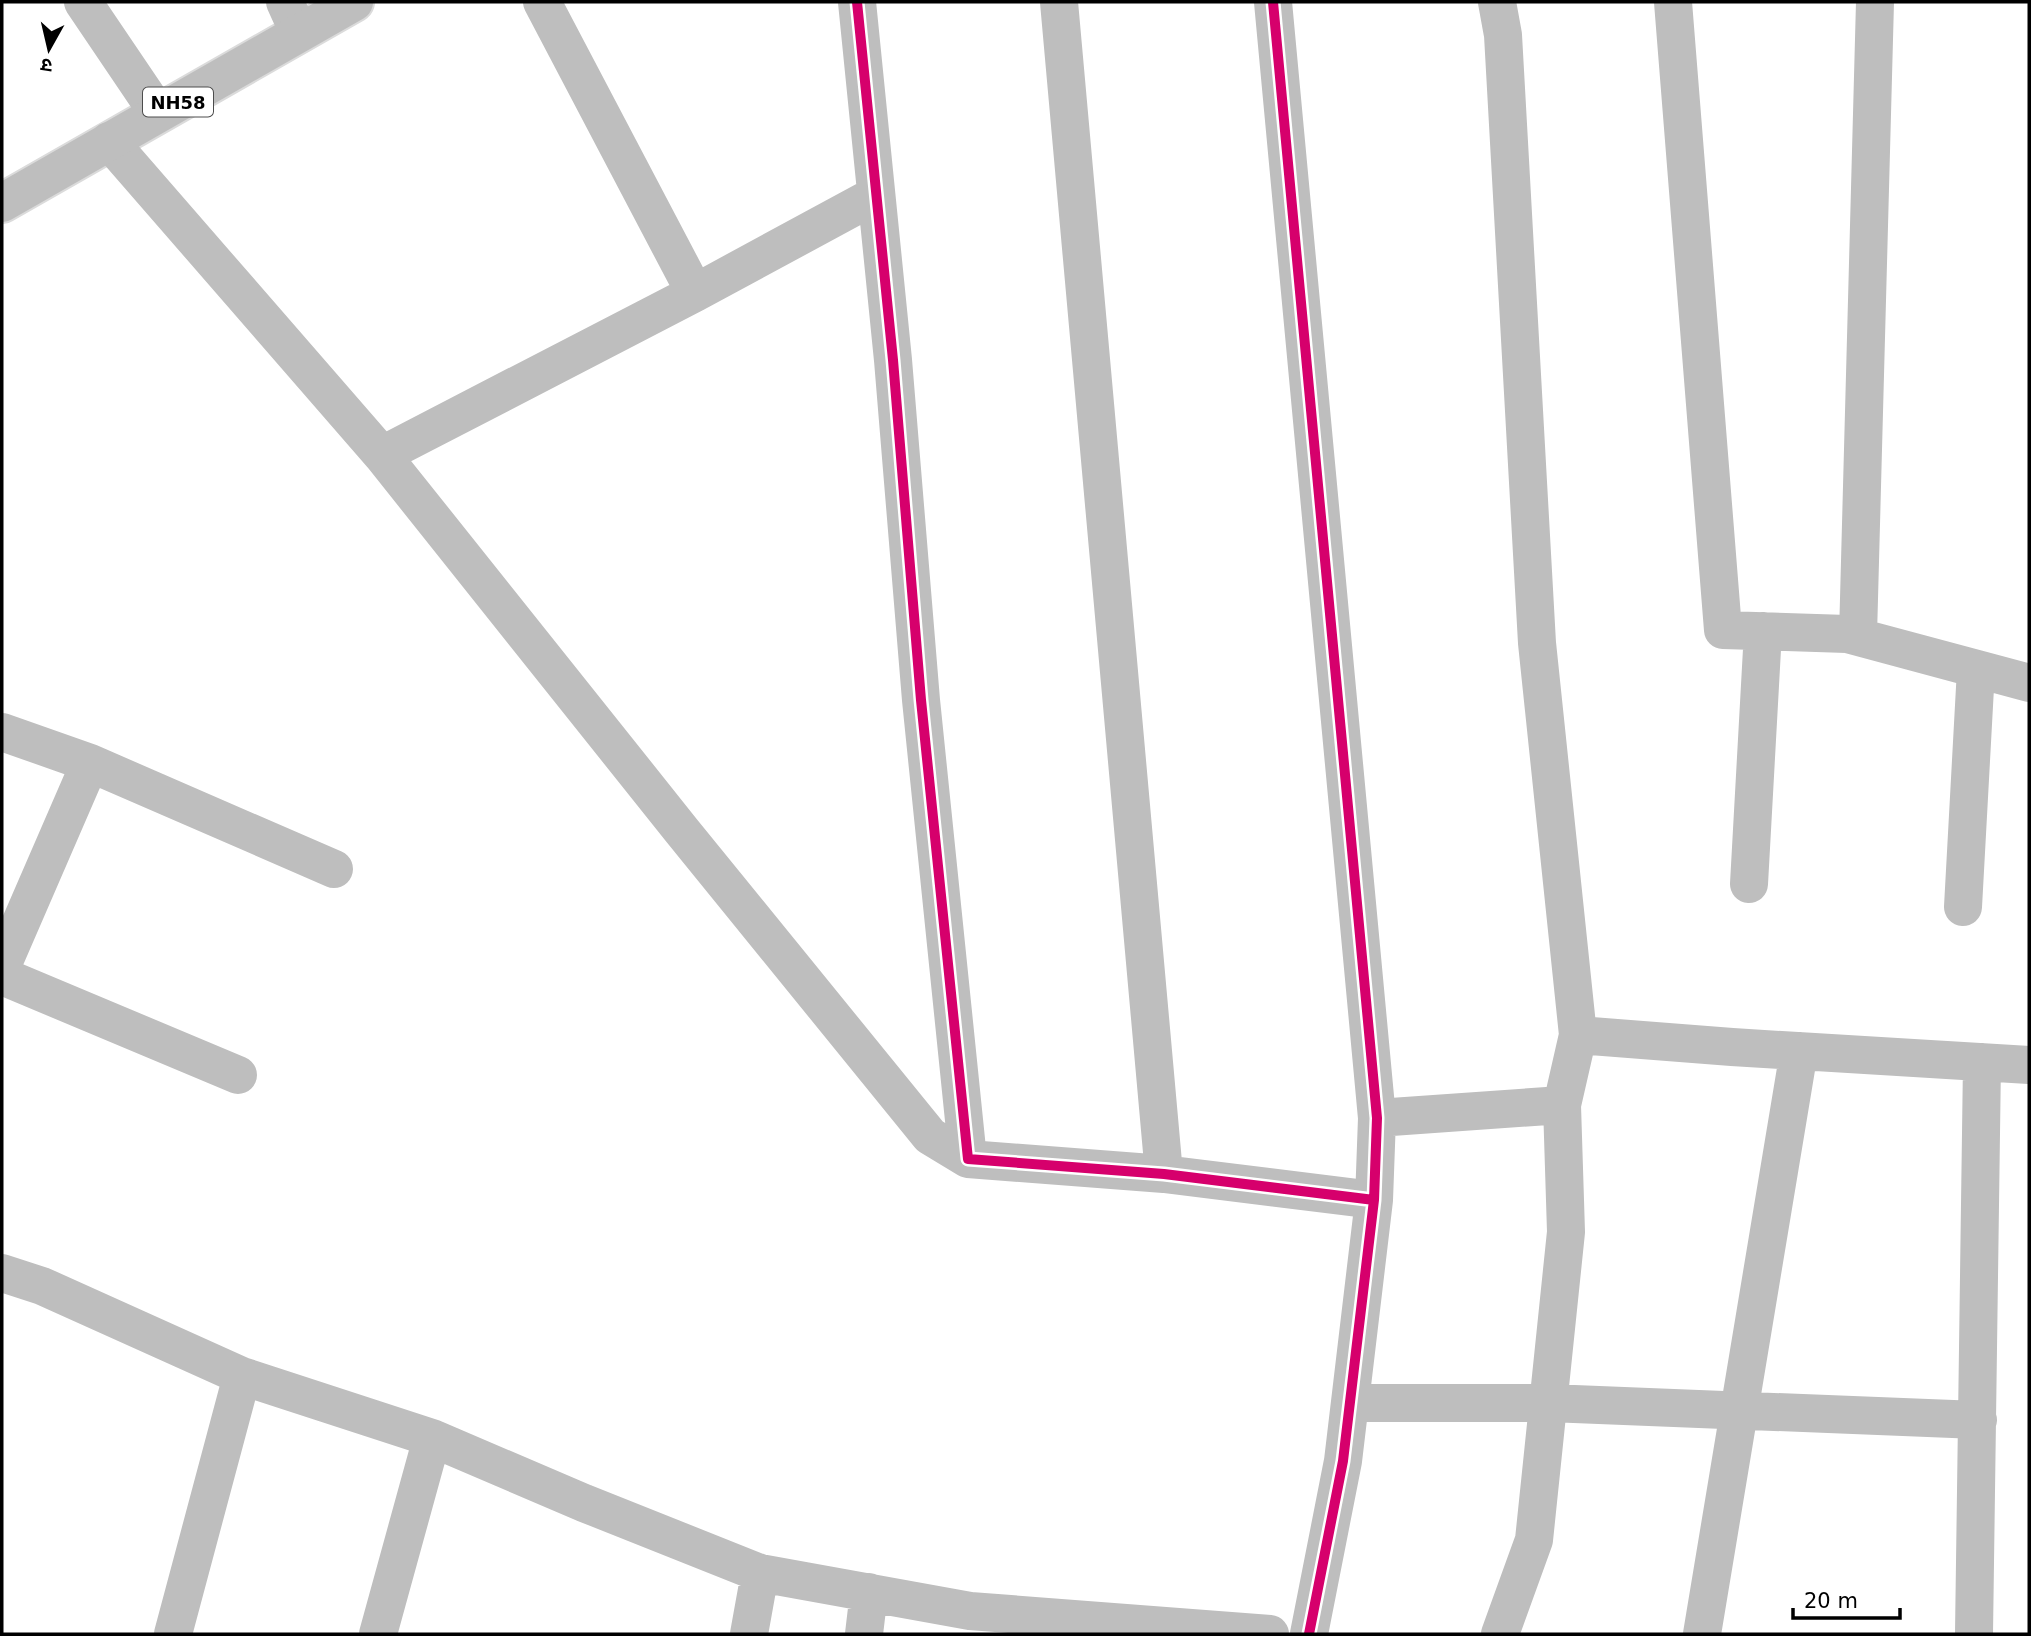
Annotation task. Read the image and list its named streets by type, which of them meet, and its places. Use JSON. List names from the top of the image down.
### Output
{
  "streets": {
    "main road": ["NH58"]
  },
  "scale_bar": "20 m",
  "north": "bottom"
}
